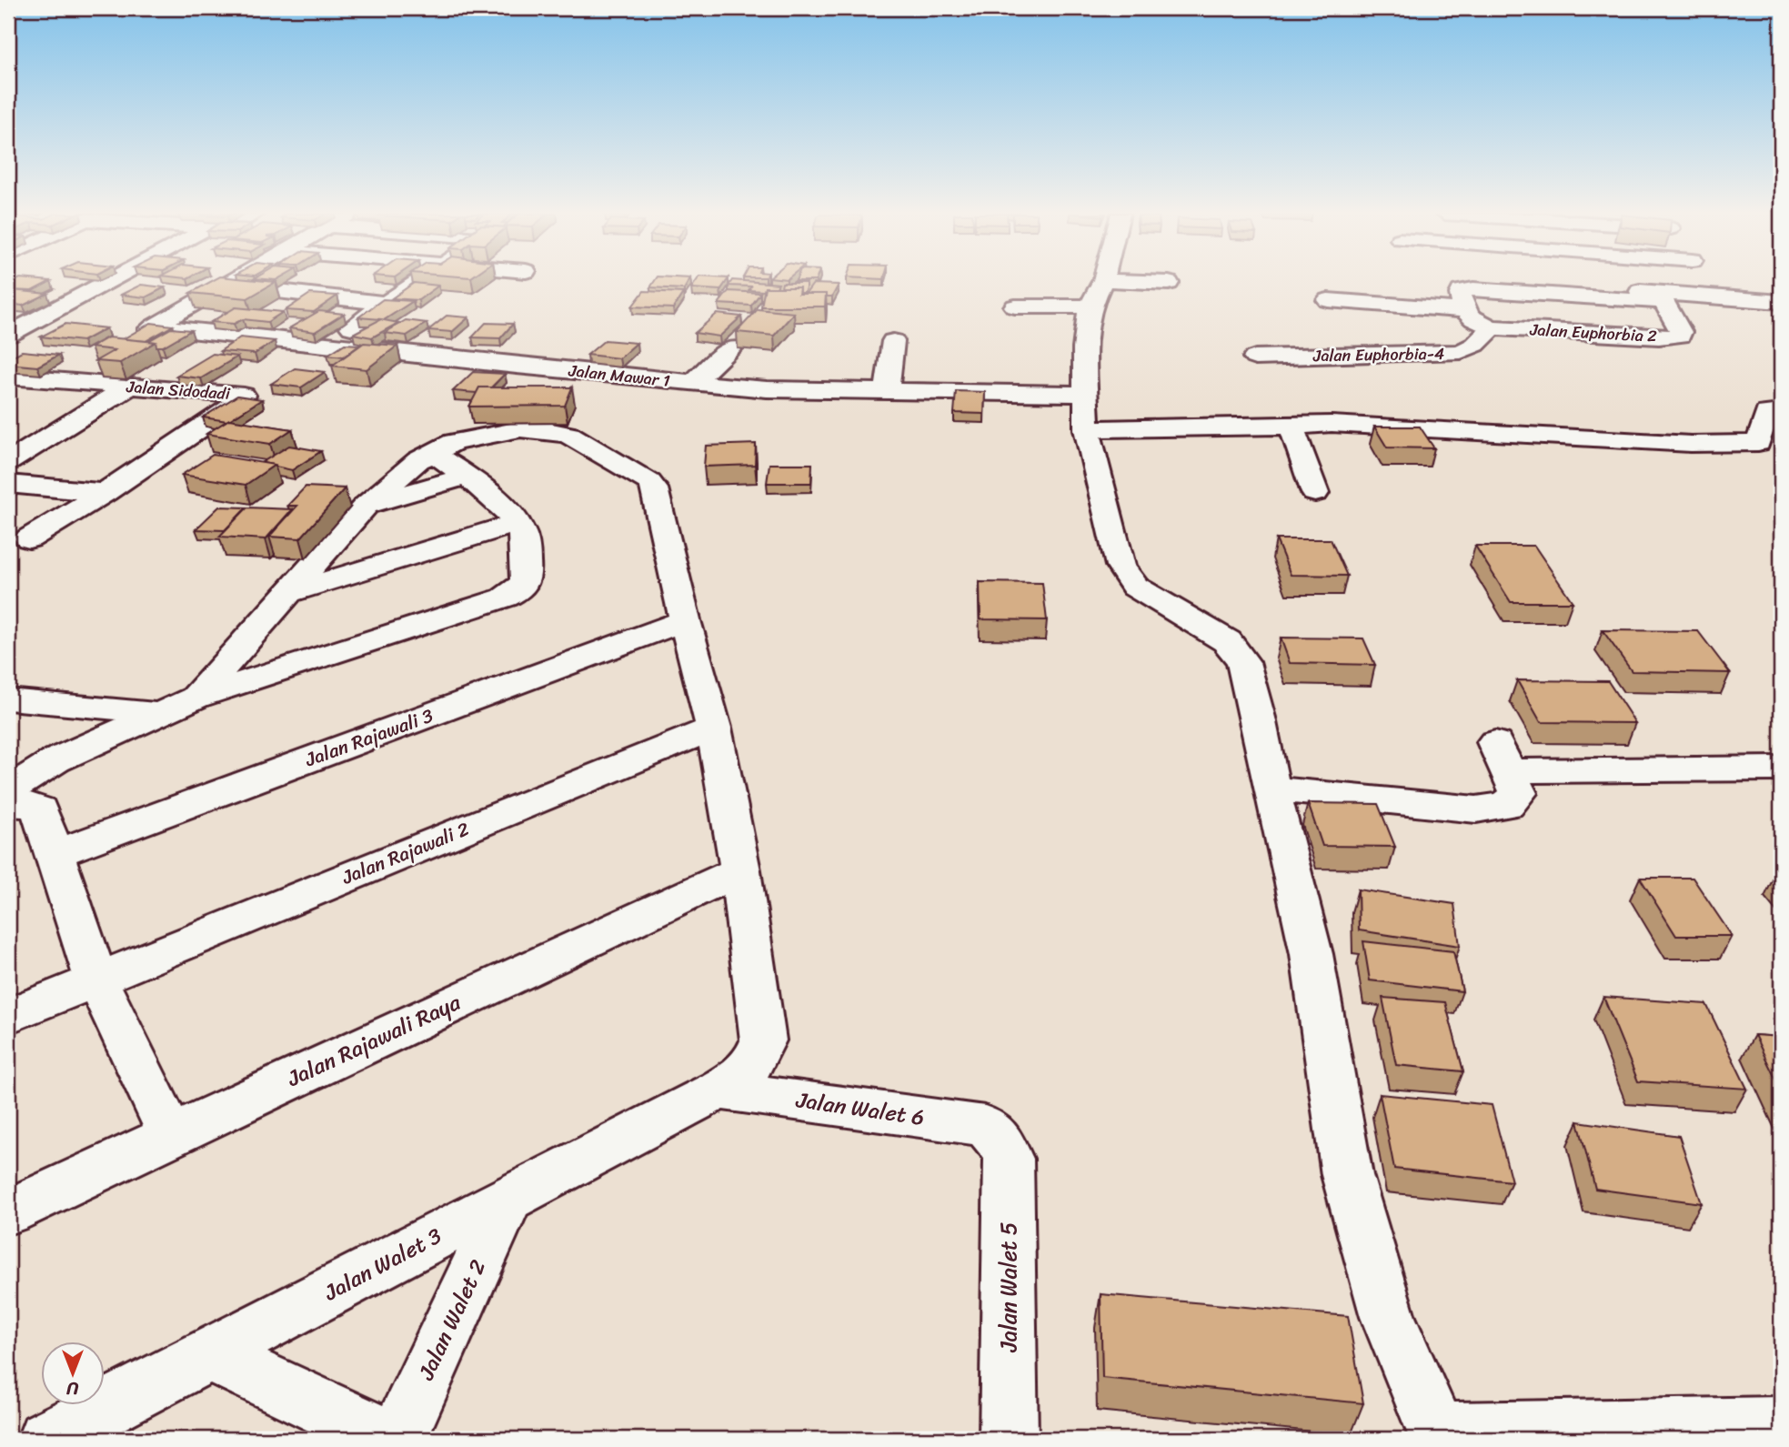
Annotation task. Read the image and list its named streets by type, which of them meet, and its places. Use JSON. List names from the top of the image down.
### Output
{
  "streets": {
    "street": [
      "Jalan Euphorbia 2",
      "Jalan Euphorbia-4",
      "Jalan Mawar 1",
      "Jalan Sidodadi",
      "Jalan Rajawali 3",
      "Jalan Rajawali 2",
      "Jalan Rajawali Raya",
      "Jalan Walet 6",
      "Jalan Walet 3",
      "Jalan Walet 5",
      "Jalan Walet 2"
    ]
  },
  "crossings": [
    ["Jalan Euphorbia 2", "Jalan Euphorbia-4"],
    ["Jalan Rajawali 3", "Jalan Walet 3"],
    ["Jalan Rajawali 2", "Jalan Walet 3"],
    ["Jalan Rajawali Raya", "Jalan Walet 3"],
    ["Jalan Walet 6", "Jalan Walet 3"],
    ["Jalan Walet 6", "Jalan Walet 5"],
    ["Jalan Walet 3", "Jalan Walet 2"]
  ],
  "north": "bottom"
}
